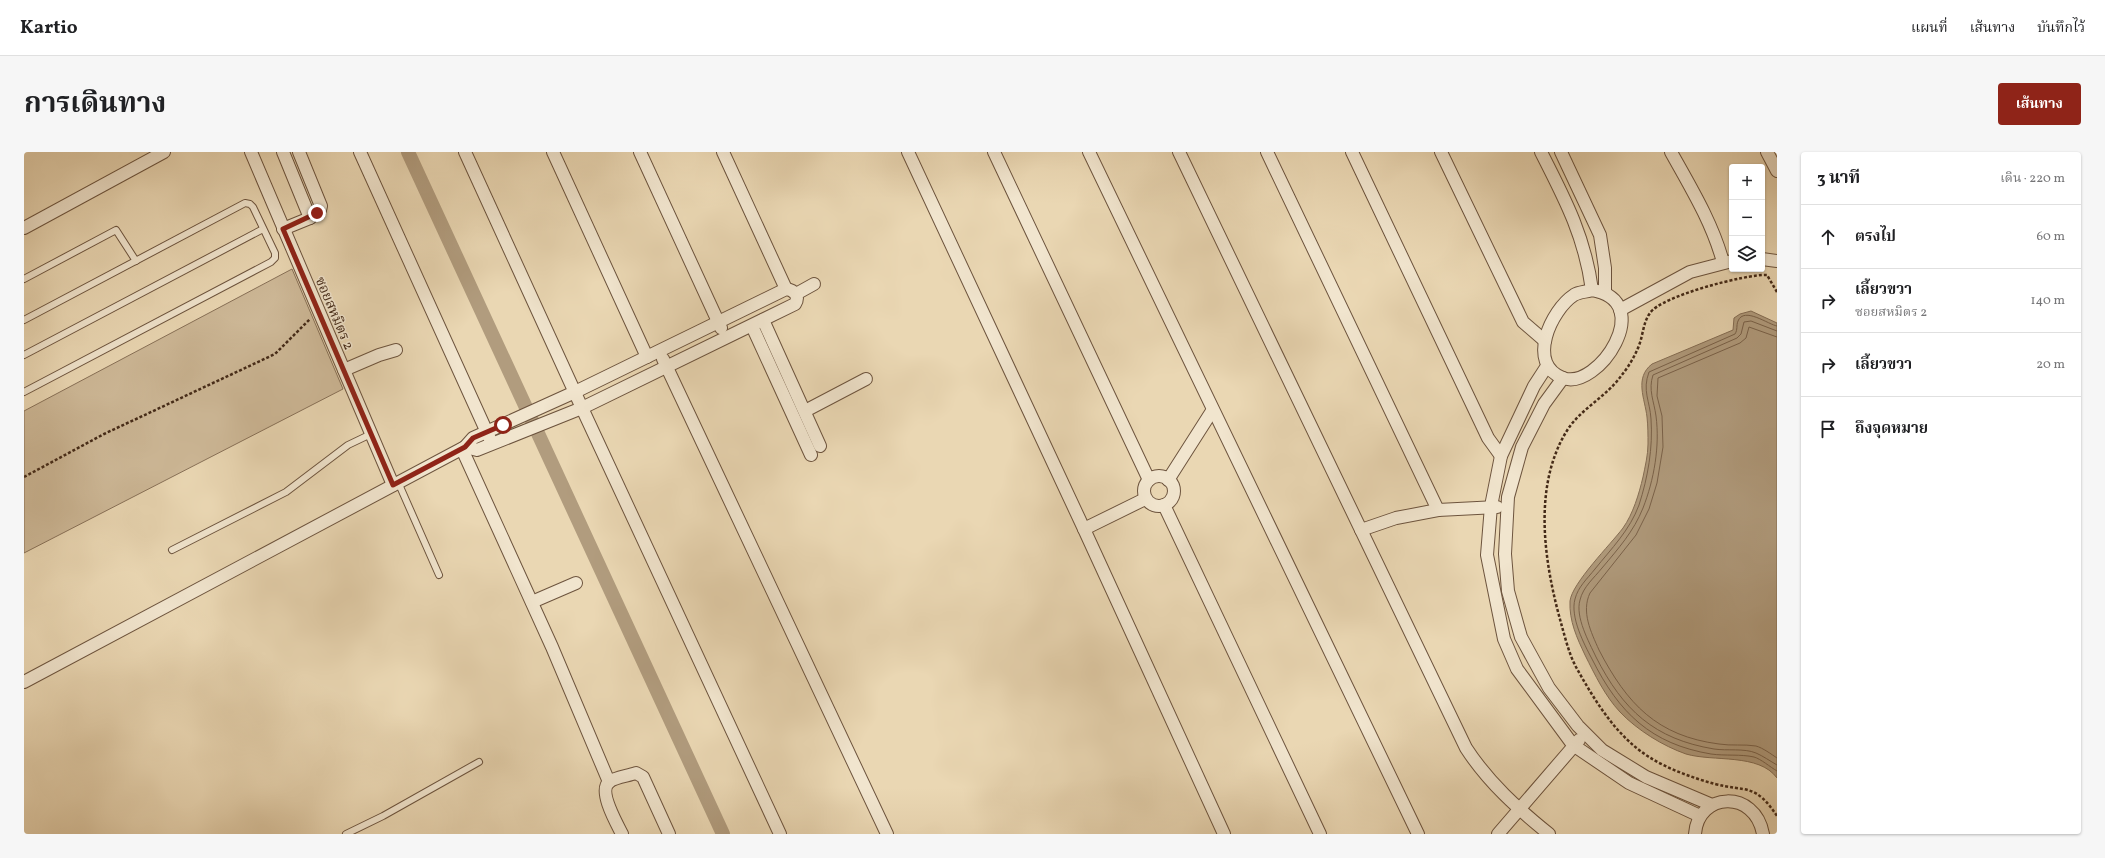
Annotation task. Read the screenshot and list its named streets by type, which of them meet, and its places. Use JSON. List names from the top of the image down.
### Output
{
  "streets": {
    "street": ["ซอยสหมิตร 2"]
  },
  "page": {
    "header": "Kartio",
    "nav": ["แผนที่", "เส้นทาง", "บันทึกไว้"],
    "title": "การเดินทาง",
    "buttons": "เส้นทาง",
    "heading": ["3 นาที", "เดิน · 220 m"],
    "map_buttons": ["+", "−"],
    "list": [
      ["ตรงไป", "60 m"],
      ["เลี้ยวขวา", "ซอยสหมิตร 2", "140 m"],
      ["เลี้ยวขวา", "20 m"],
      "ถึงจุดหมาย"
    ]
  }
}
